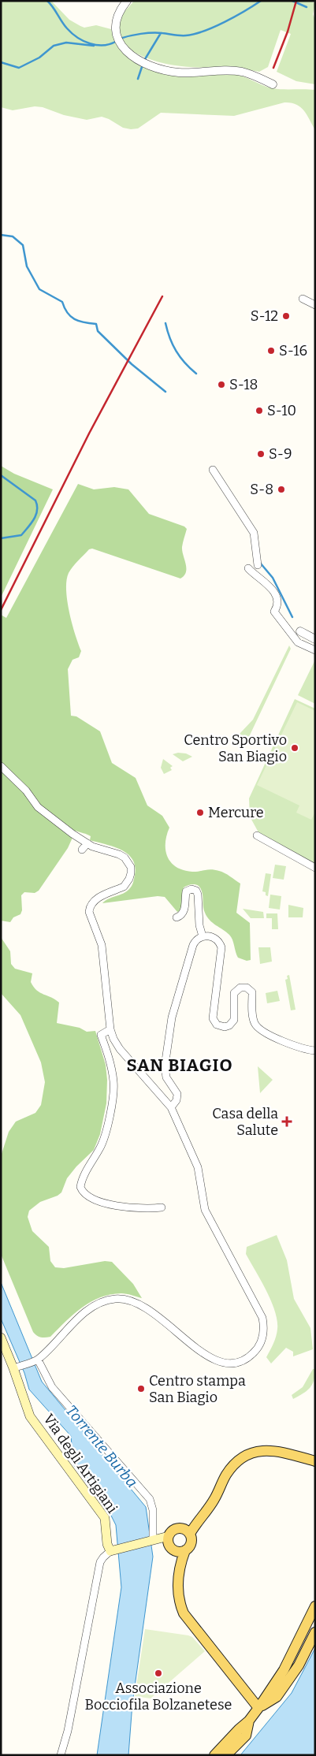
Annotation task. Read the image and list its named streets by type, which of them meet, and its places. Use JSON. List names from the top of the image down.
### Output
{
  "streets": {
    "main road": ["Via degli Artigiani"]
  },
  "districts": ["SAN BIAGIO"],
  "water": ["Torrente Burba"],
  "places": {
    "other": [
      "S-12",
      "S-16",
      "S-18",
      "S-10",
      "S-9",
      "S-8",
      "Centro Sportivo San Biagio",
      "Mercure",
      "Centro stampa San Biagio",
      "Associazione Bocciofila Bolzanetese"
    ],
    "health": ["Casa della Salute"]
  }
}
